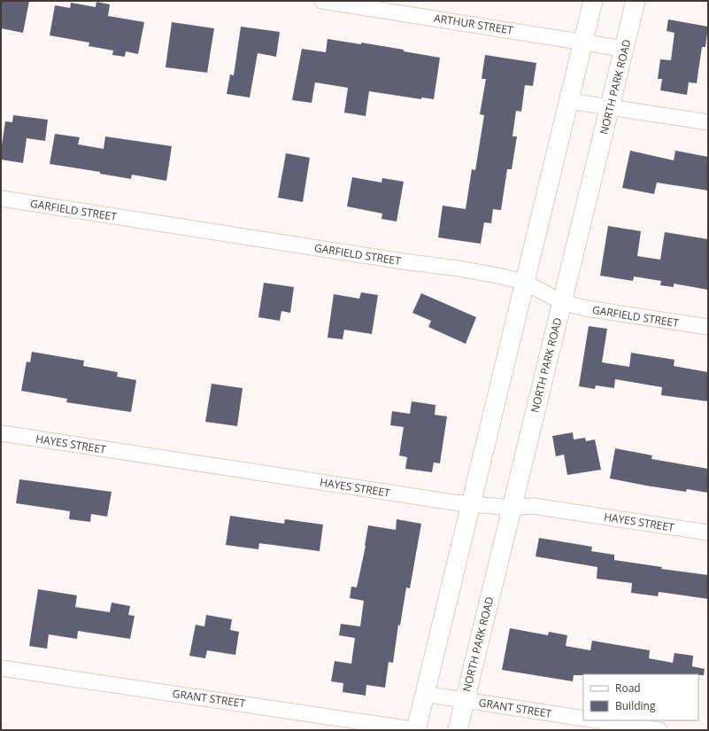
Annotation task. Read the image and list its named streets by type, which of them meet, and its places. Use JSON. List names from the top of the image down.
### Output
{
  "streets": {
    "street": [
      "ARTHUR STREET",
      "NORTH PARK ROAD",
      "GARFIELD STREET",
      "HAYES STREET",
      "GRANT STREET"
    ]
  },
  "crossings": [
    ["ARTHUR STREET", "NORTH PARK ROAD"],
    ["NORTH PARK ROAD", "GARFIELD STREET"],
    ["NORTH PARK ROAD", "HAYES STREET"],
    ["NORTH PARK ROAD", "GRANT STREET"]
  ],
  "legend": ["Road", "Building"]
}
